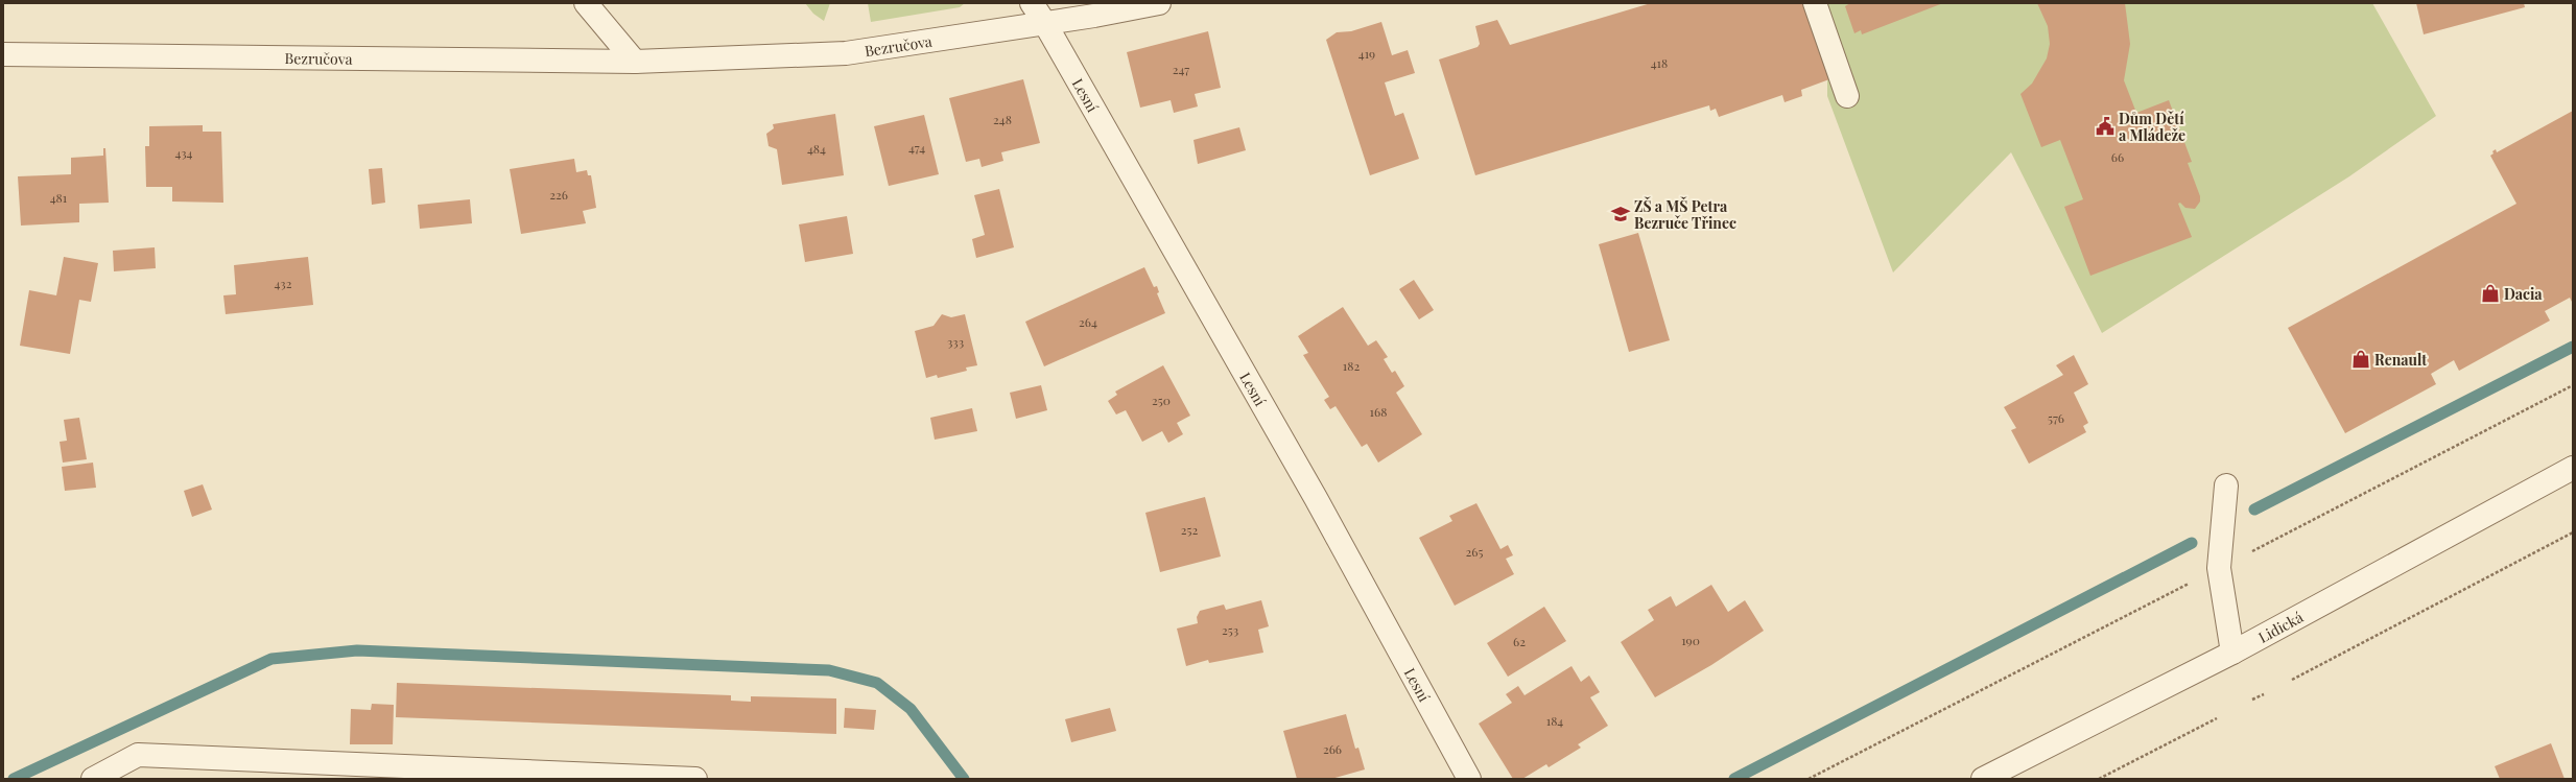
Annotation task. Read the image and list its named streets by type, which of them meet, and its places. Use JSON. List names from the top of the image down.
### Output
{
  "streets": {
    "street": ["Bezručova", "Lesní", "Lidická"]
  },
  "crossings": [
    ["Bezručova", "Lesní"]
  ],
  "places": {
    "public building": ["Dům Dětí a Mládeže"],
    "school or university": ["ZŠ a MŠ Petra Bezruče Třinec"],
    "shop": ["Dacia", "Renault"]
  },
  "house_numbers": [
    "419",
    "418",
    "247",
    "248",
    "474",
    "484",
    "434",
    "66",
    "226",
    "481",
    "432",
    "264",
    "333",
    "182",
    "250",
    "168",
    "576",
    "252",
    "265",
    "253",
    "190",
    "62",
    "184",
    "266"
  ]
}
